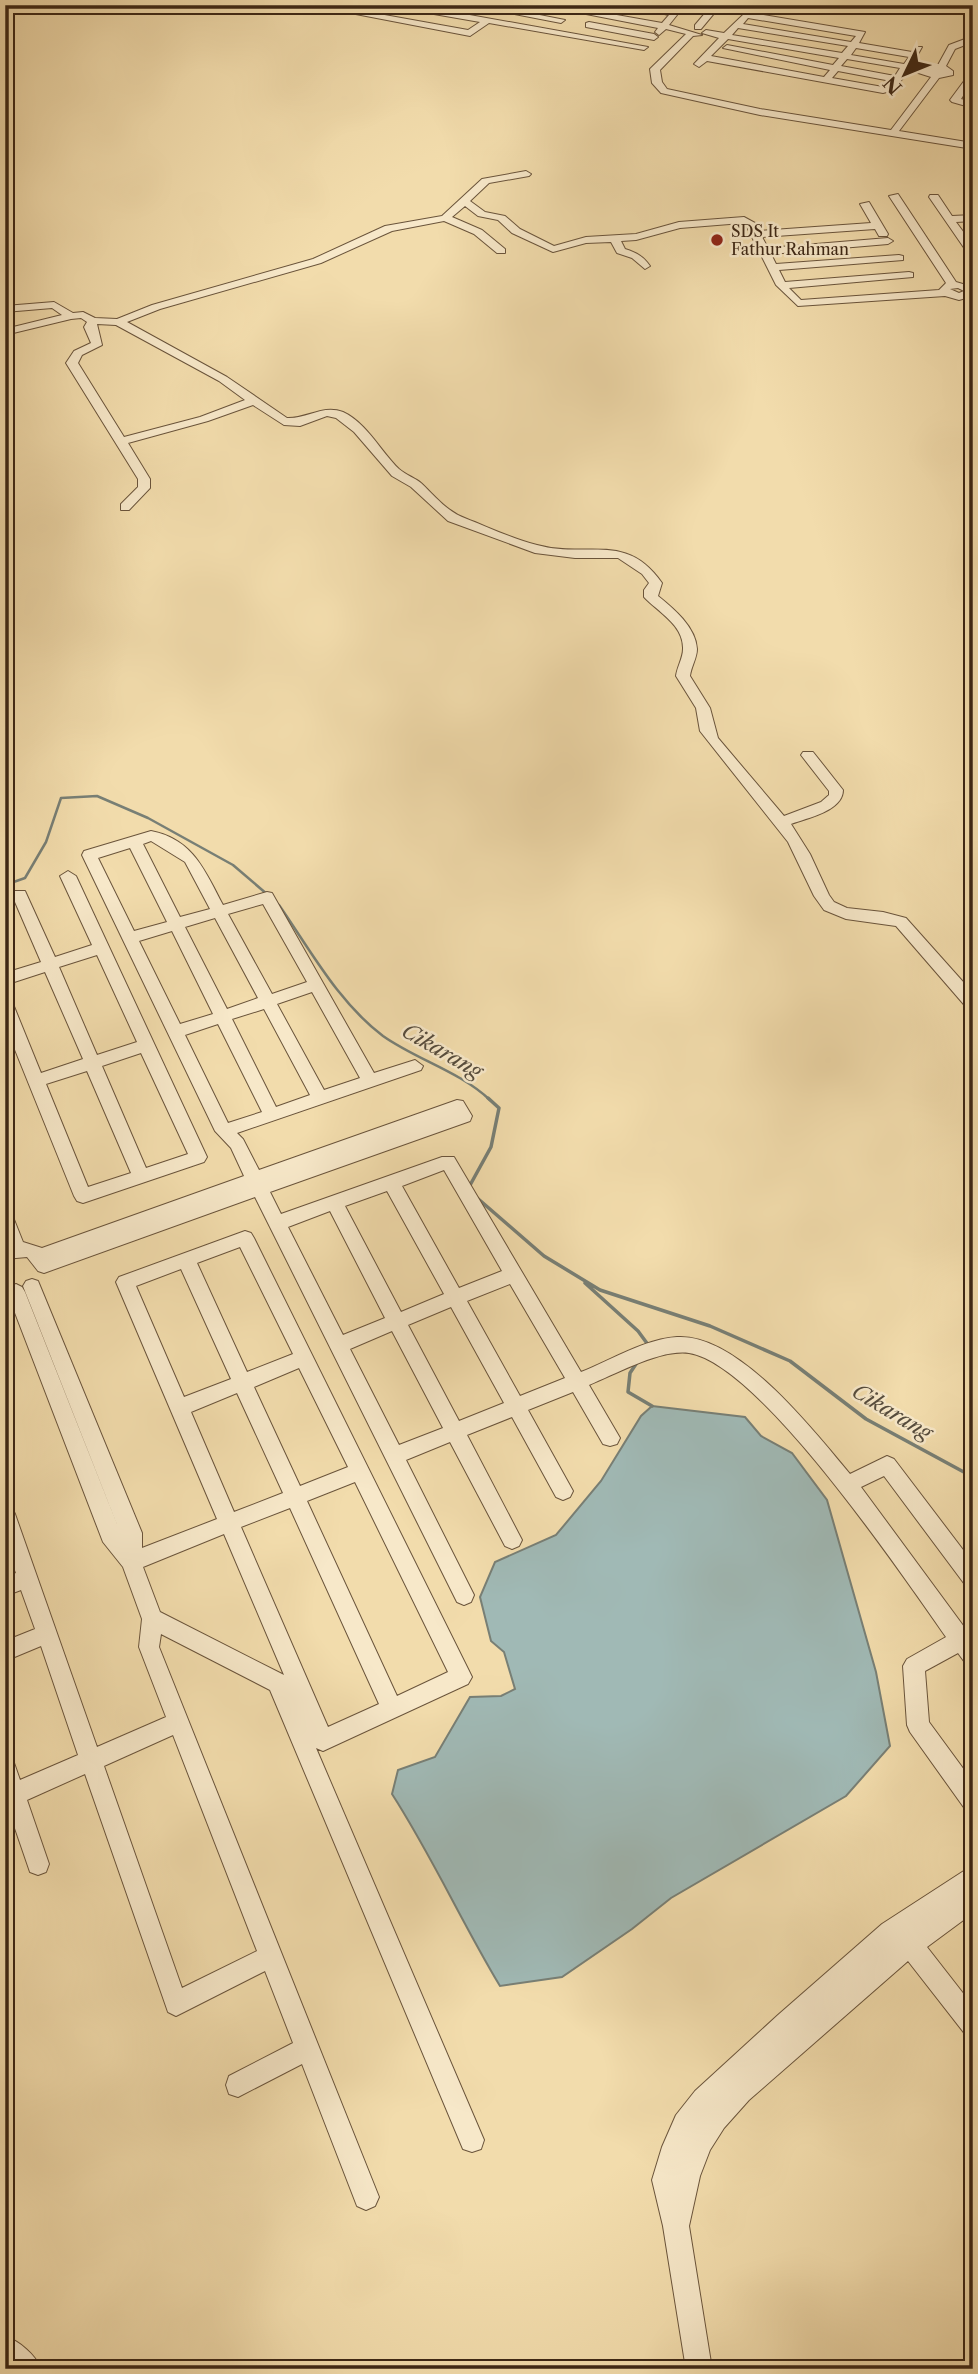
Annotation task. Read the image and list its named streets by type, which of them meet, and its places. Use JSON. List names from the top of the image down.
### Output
{
  "water": ["Cikarang"],
  "places": ["SDS It Fathur Rahman"],
  "north": "bottom left"
}
